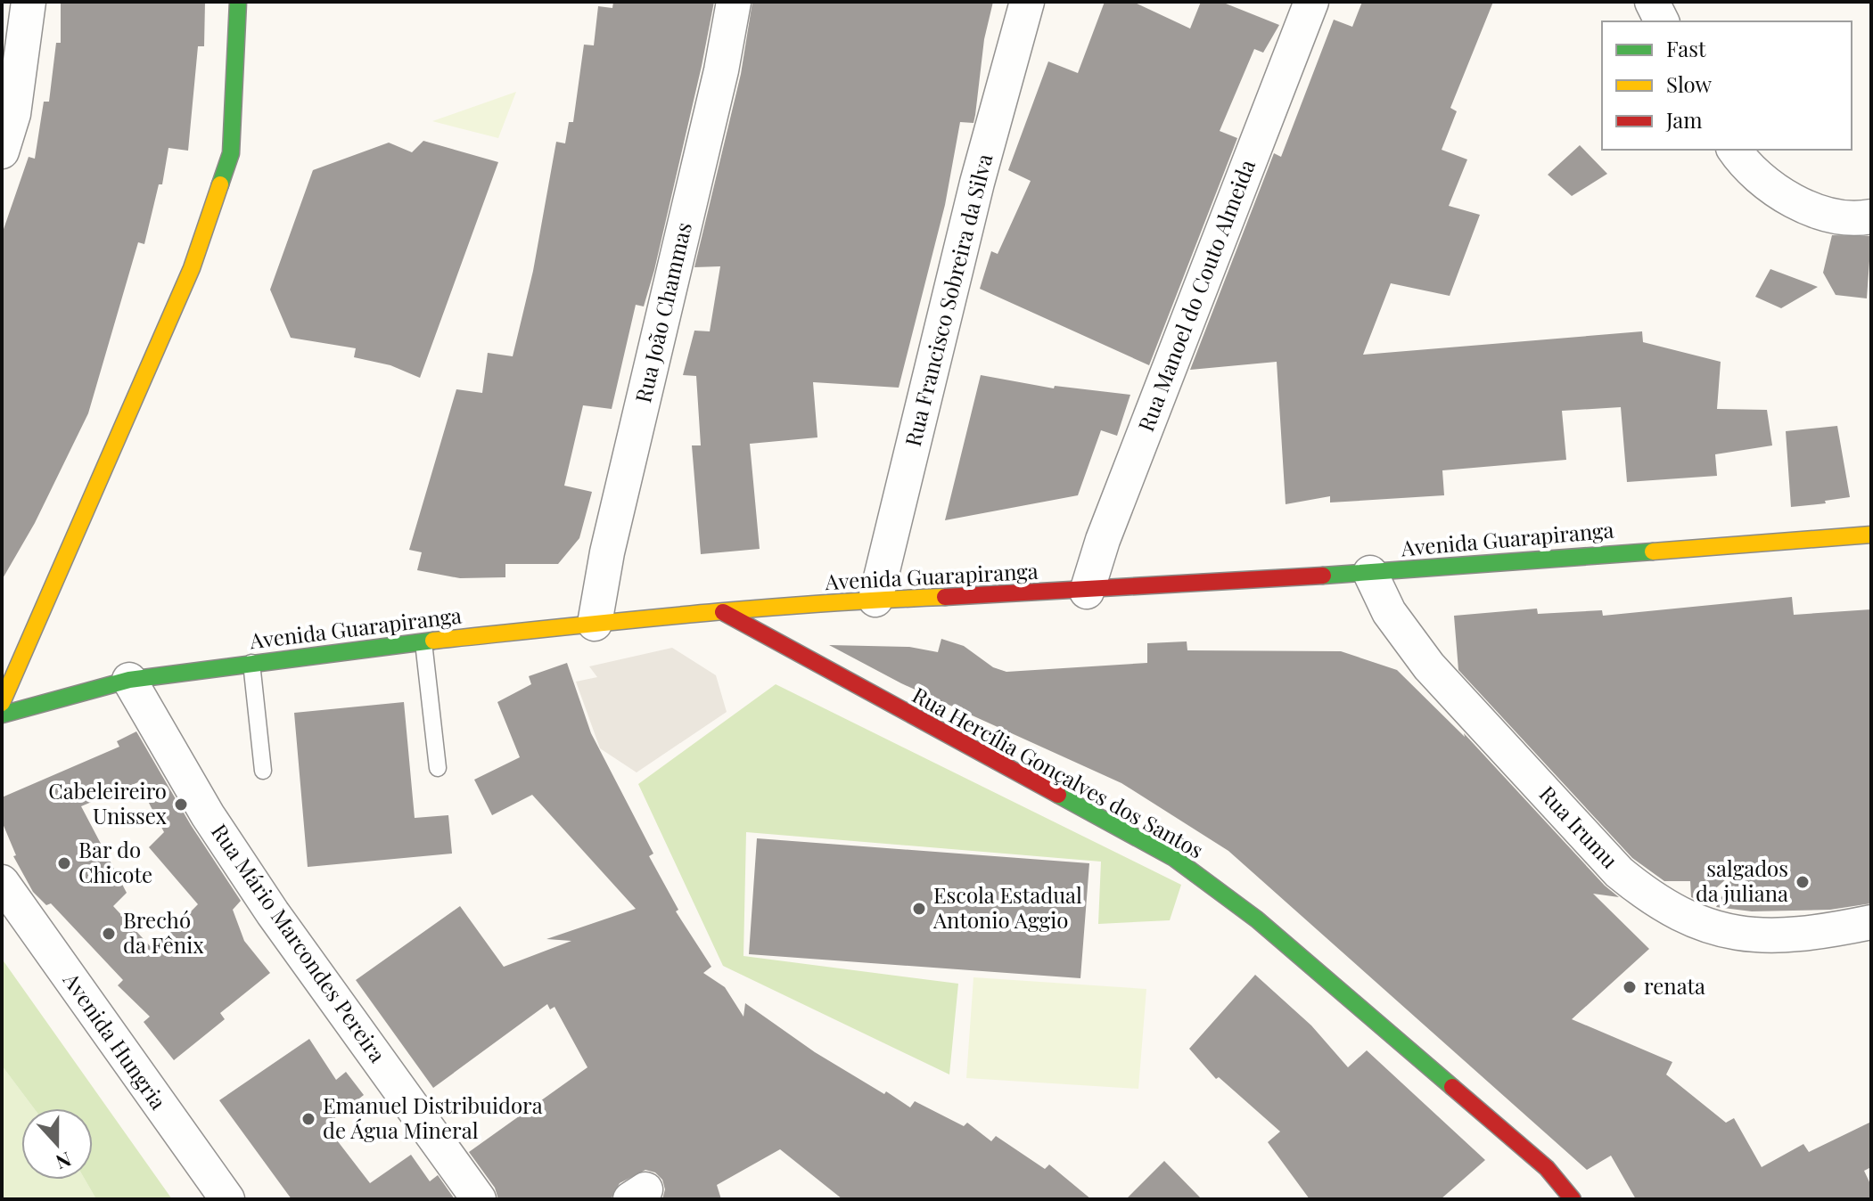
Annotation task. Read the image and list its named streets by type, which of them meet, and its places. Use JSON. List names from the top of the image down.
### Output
{
  "streets": {
    "main road": ["Avenida Guarapiranga", "Rua Hercília Gonçalves dos Santos"],
    "street": [
      "Rua Manoel do Couto Almeida",
      "Rua Francisco Sobreira da Silva",
      "Rua João Chammas",
      "Rua Irumu",
      "Rua Mário Marcondes Pereira",
      "Avenida Hungria"
    ]
  },
  "crossings": [
    ["Rua Manoel do Couto Almeida", "Avenida Guarapiranga"],
    ["Rua Francisco Sobreira da Silva", "Avenida Guarapiranga"],
    ["Rua João Chammas", "Avenida Guarapiranga"],
    ["Avenida Guarapiranga", "Rua Hercília Gonçalves dos Santos"],
    ["Avenida Guarapiranga", "Rua Irumu"],
    ["Avenida Guarapiranga", "Rua Mário Marcondes Pereira"]
  ],
  "places": [
    "Cabeleireiro Unissex",
    "Bar do Chicote",
    "salgados da juliana",
    "Escola Estadual Antonio Aggio",
    "Brechó da Fênix",
    "renata",
    "Emanuel Distribuidora de Água Mineral"
  ],
  "legend": ["Fast", "Slow", "Jam"],
  "north": "bottom"
}
